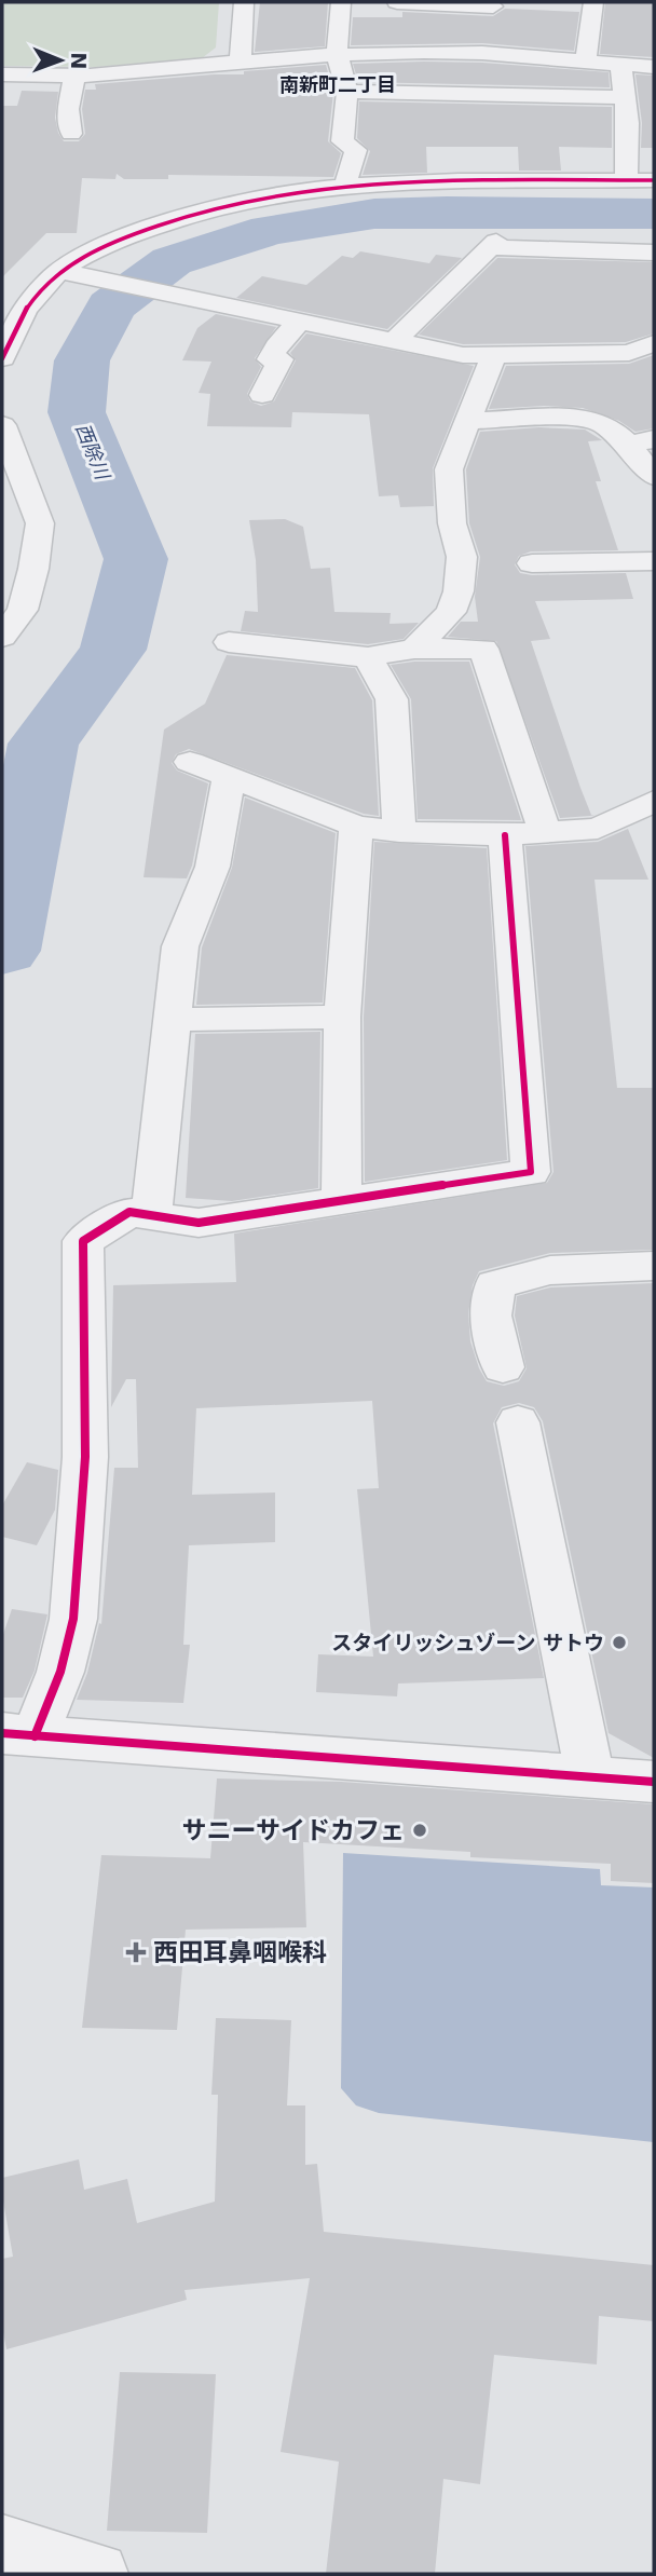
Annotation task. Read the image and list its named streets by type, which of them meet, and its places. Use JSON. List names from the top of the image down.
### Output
{
  "districts": ["南新町二丁目"],
  "water": ["西除川"],
  "places": {
    "other": ["スタイリッシュゾーン サトウ", "サニーサイドカフェ"],
    "health": ["西田耳鼻咽喉科"]
  },
  "north": "right"
}
